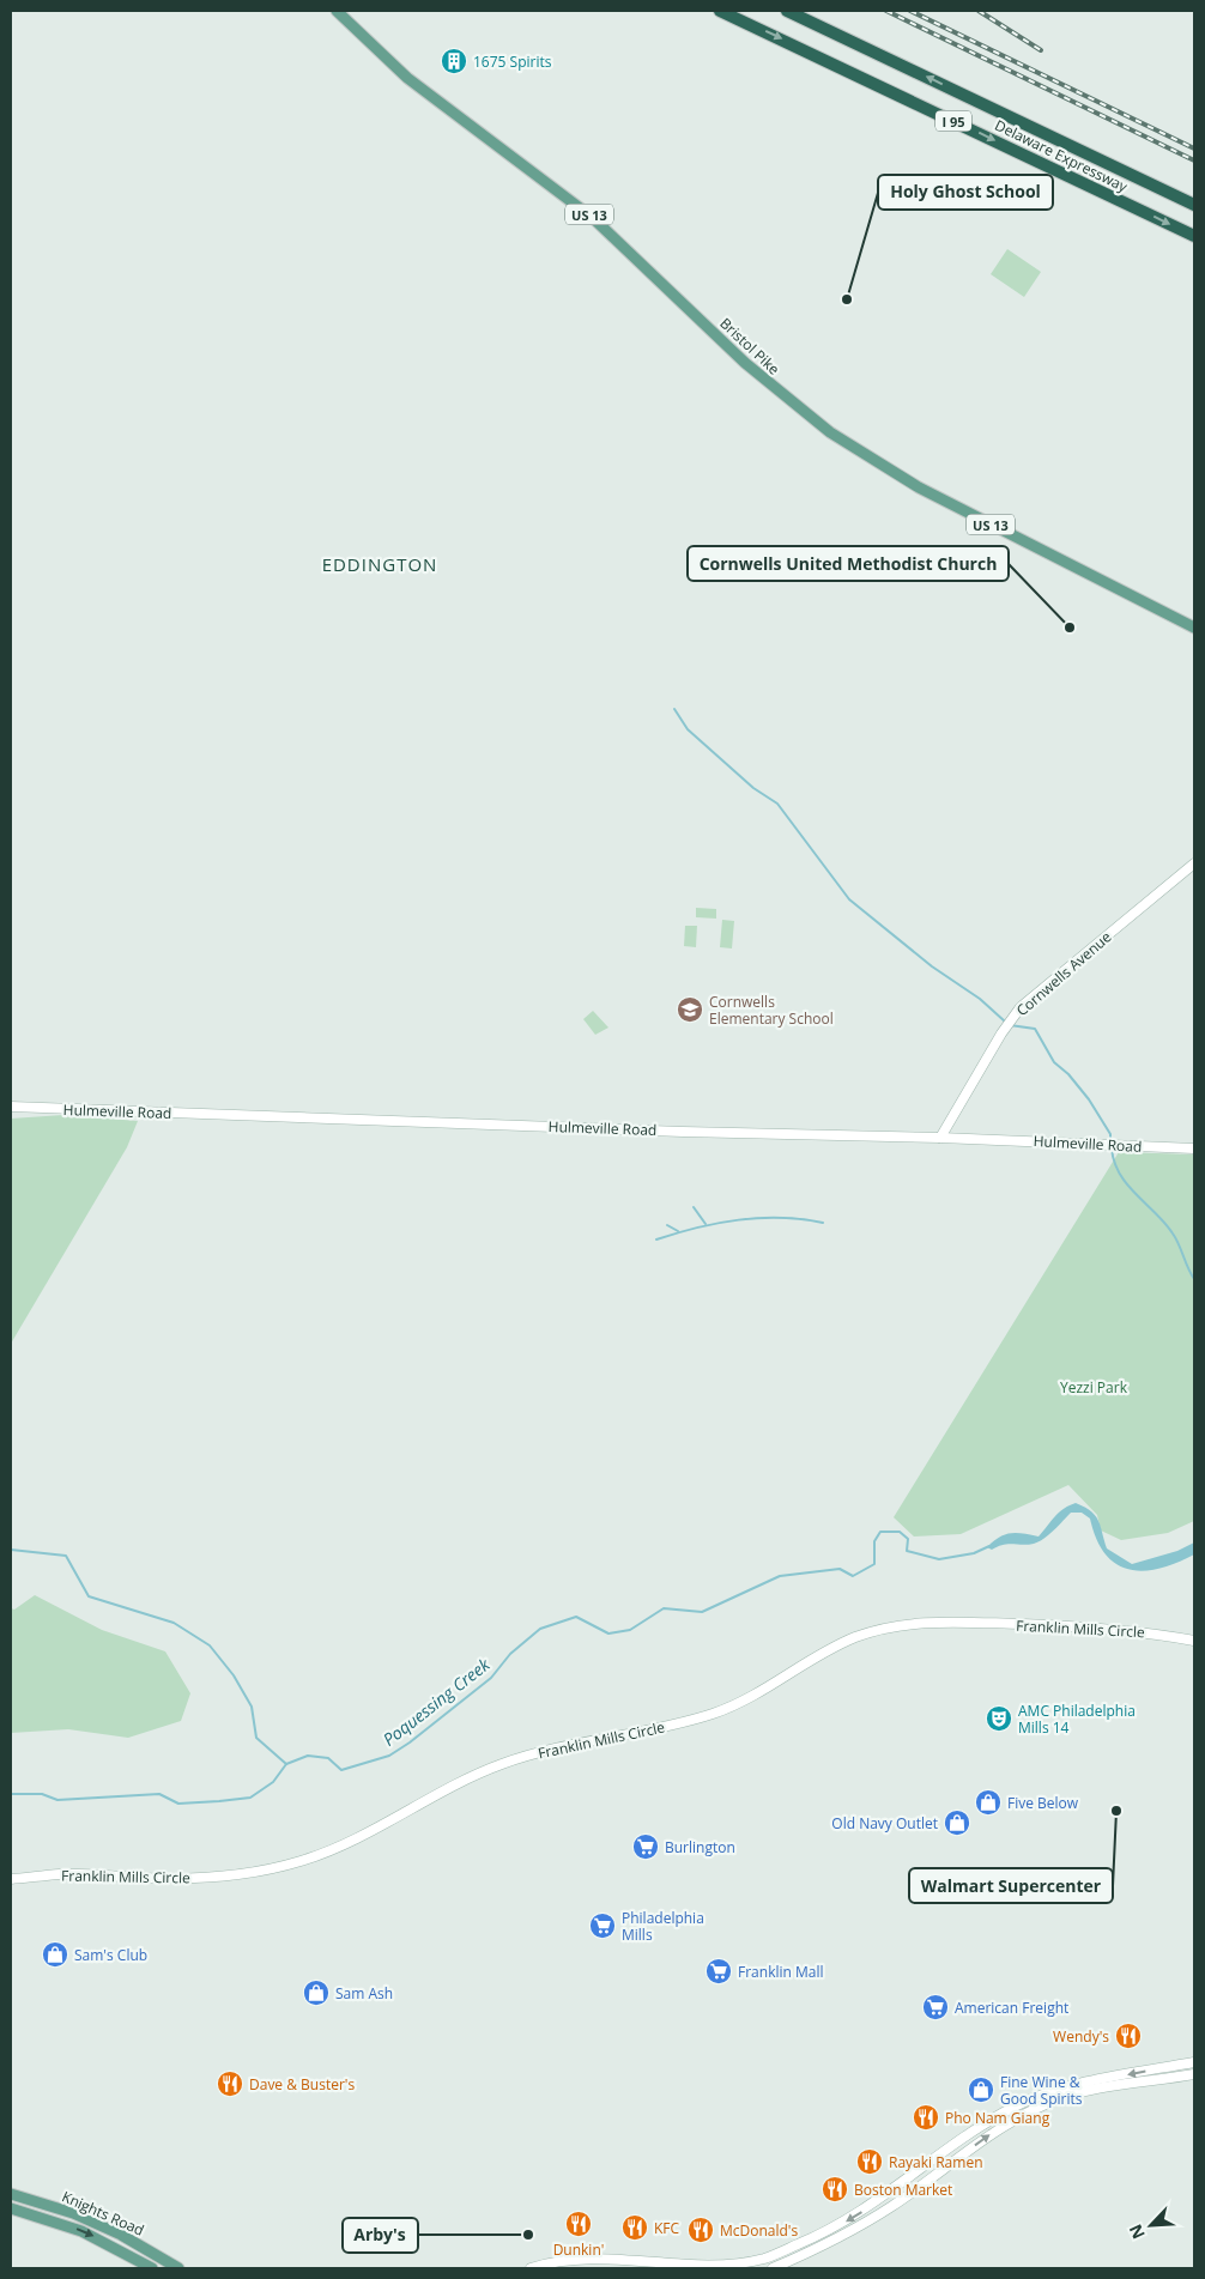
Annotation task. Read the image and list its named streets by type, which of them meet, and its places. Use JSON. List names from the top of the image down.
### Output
{
  "streets": {
    "highway": ["I 95", "Delaware Expressway"],
    "main road": ["US 13", "Bristol Pike", "Knights Road"],
    "street": ["Cornwells Avenue", "Hulmeville Road", "Franklin Mills Circle"]
  },
  "crossings": [
    ["Cornwells Avenue", "Hulmeville Road"]
  ],
  "districts": ["EDDINGTON"],
  "water": ["Poquessing Creek"],
  "parks": ["Yezzi Park"],
  "places": {
    "building": ["1675 Spirits"],
    "other": [
      "Holy Ghost School",
      "Cornwells United Methodist Church",
      "Walmart Supercenter",
      "Arby's"
    ],
    "school or university": ["Cornwells Elementary School"],
    "theatre": ["AMC Philadelphia Mills 14"],
    "shop": [
      "Five Below",
      "Old Navy Outlet",
      "Sam's Club",
      "Sam Ash",
      "Fine Wine & Good Spirits"
    ],
    "supermarket": [
      "Burlington",
      "Philadelphia Mills",
      "Franklin Mall",
      "American Freight"
    ],
    "restaurant": [
      "Wendy's",
      "Dave & Buster's",
      "Pho Nam Giang",
      "Rayaki Ramen",
      "Boston Market",
      "Dunkin'",
      "KFC",
      "McDonald's"
    ]
  },
  "north": "bottom left"
}
